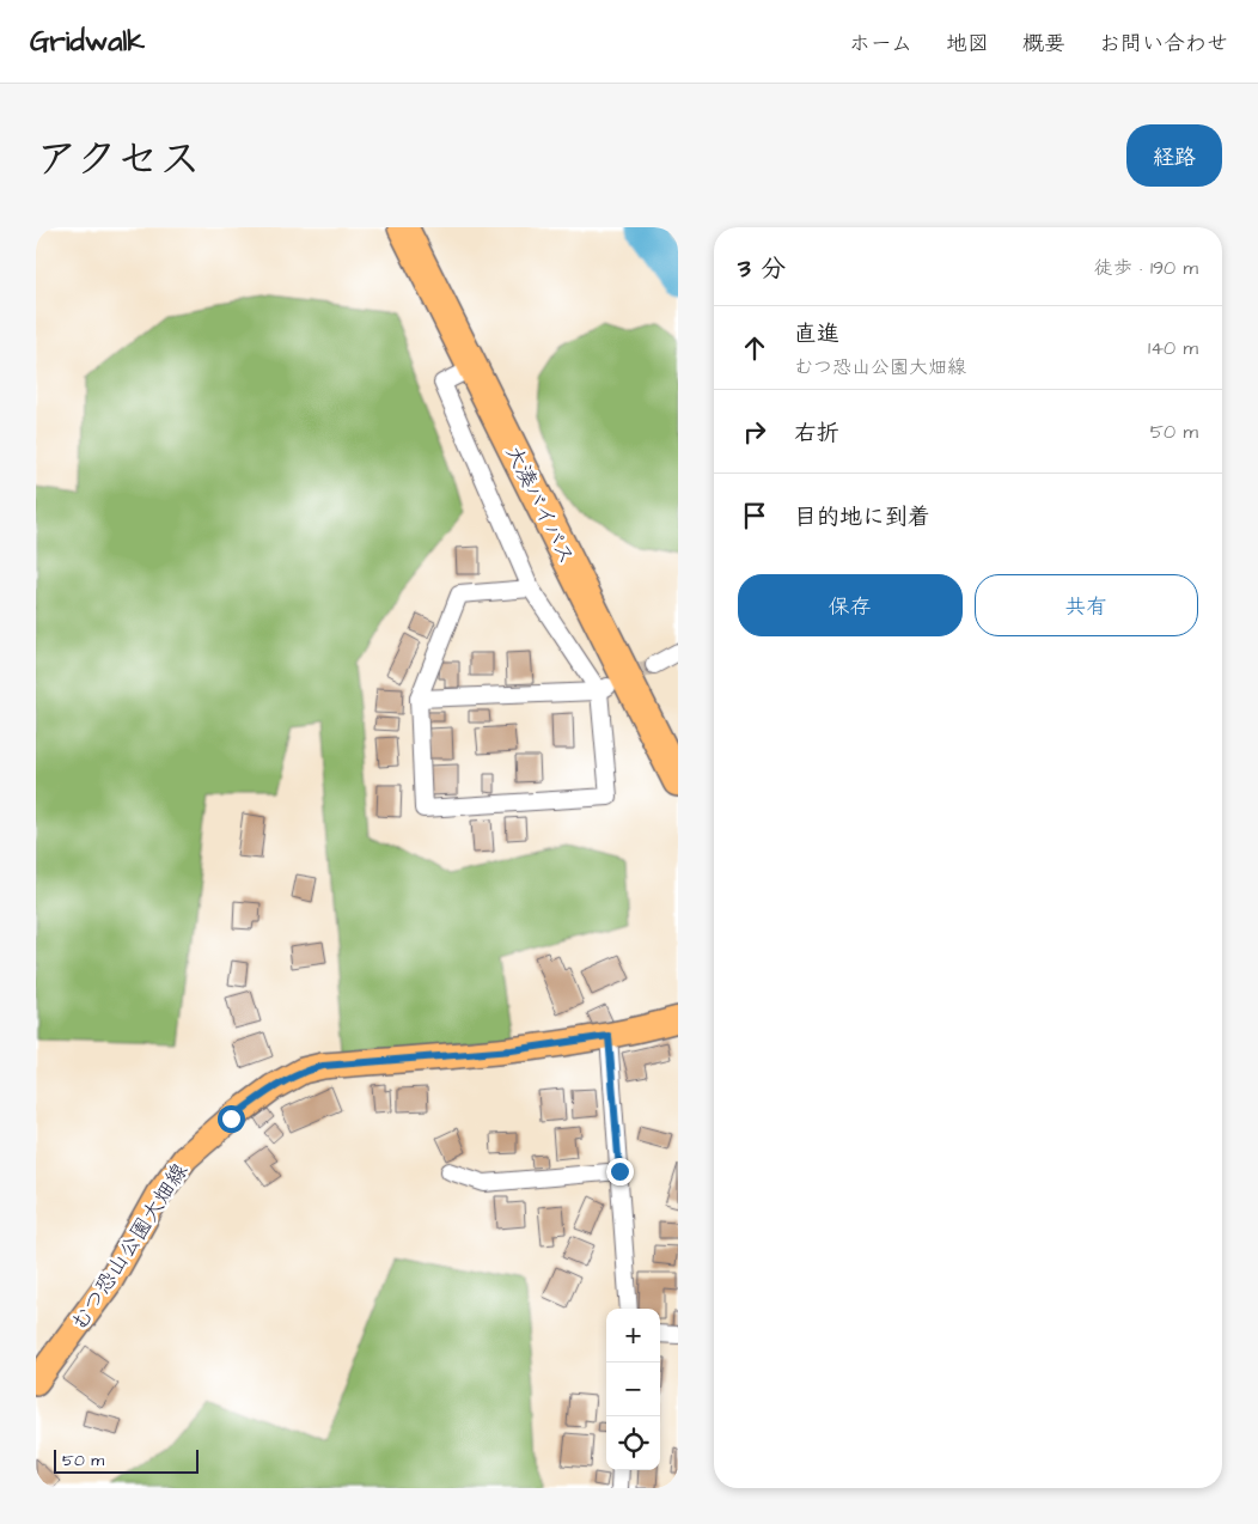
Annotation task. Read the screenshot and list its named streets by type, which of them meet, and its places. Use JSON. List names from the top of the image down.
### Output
{
  "streets": {
    "highway": ["大湊バイパス"],
    "main road": ["むつ恐山公園大畑線"]
  },
  "scale_bar": "50 m",
  "page": {
    "header": "Gridwalk",
    "nav": [
      "ホーム",
      "地図",
      "概要",
      "お問い合わせ"
    ],
    "title": "アクセス",
    "buttons": [
      "経路",
      ["保存", "共有"]
    ],
    "heading": ["3 分", "徒歩 · 190 m"],
    "list": [
      ["直進", "むつ恐山公園大畑線", "140 m"],
      ["右折", "50 m"],
      "目的地に到着"
    ],
    "map_buttons": ["+", "−"],
    "scale": "50 m"
  }
}
